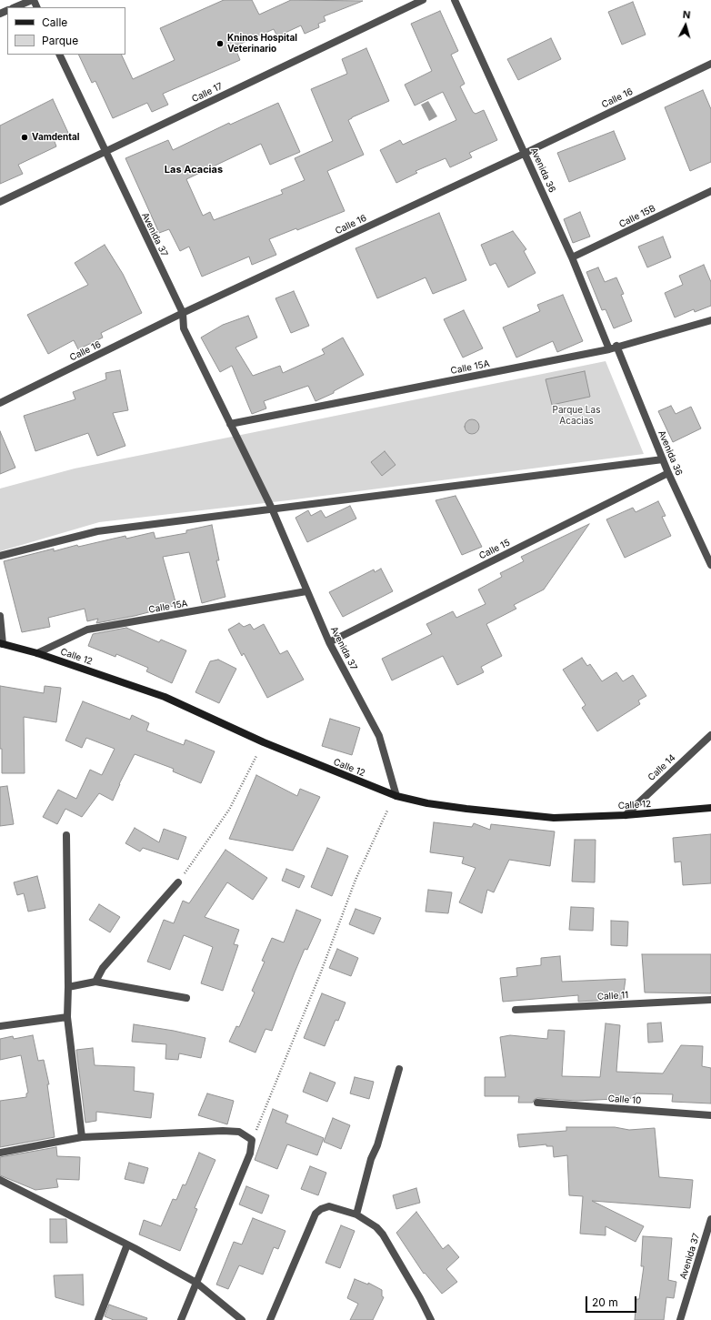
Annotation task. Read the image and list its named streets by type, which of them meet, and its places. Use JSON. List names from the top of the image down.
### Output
{
  "streets": {
    "main road": ["Calle 12"],
    "street": [
      "Calle 17",
      "Calle 16",
      "Avenida 36",
      "Calle 15B",
      "Avenida 37",
      "Calle 15A",
      "Calle 15",
      "Calle 14",
      "Calle 11",
      "Calle 10"
    ]
  },
  "crossings": [
    ["Calle 17", "Avenida 37"],
    ["Calle 16", "Avenida 36"],
    ["Calle 16", "Avenida 37"],
    ["Avenida 36", "Calle 15B"],
    ["Avenida 36", "Calle 15A"],
    ["Avenida 36", "Calle 15"],
    ["Avenida 37", "Calle 15A"],
    ["Avenida 37", "Calle 15"],
    ["Avenida 37", "Calle 12"],
    ["Calle 15A", "Calle 12"],
    ["Calle 12", "Calle 14"]
  ],
  "districts": ["Las Acacias"],
  "parks": ["Parque Las Acacias"],
  "places": ["Kninos Hospital Veterinario", "Vamdental"],
  "legend": ["Calle", "Parque"],
  "scale_bar": "20 m",
  "north": "top"
}
